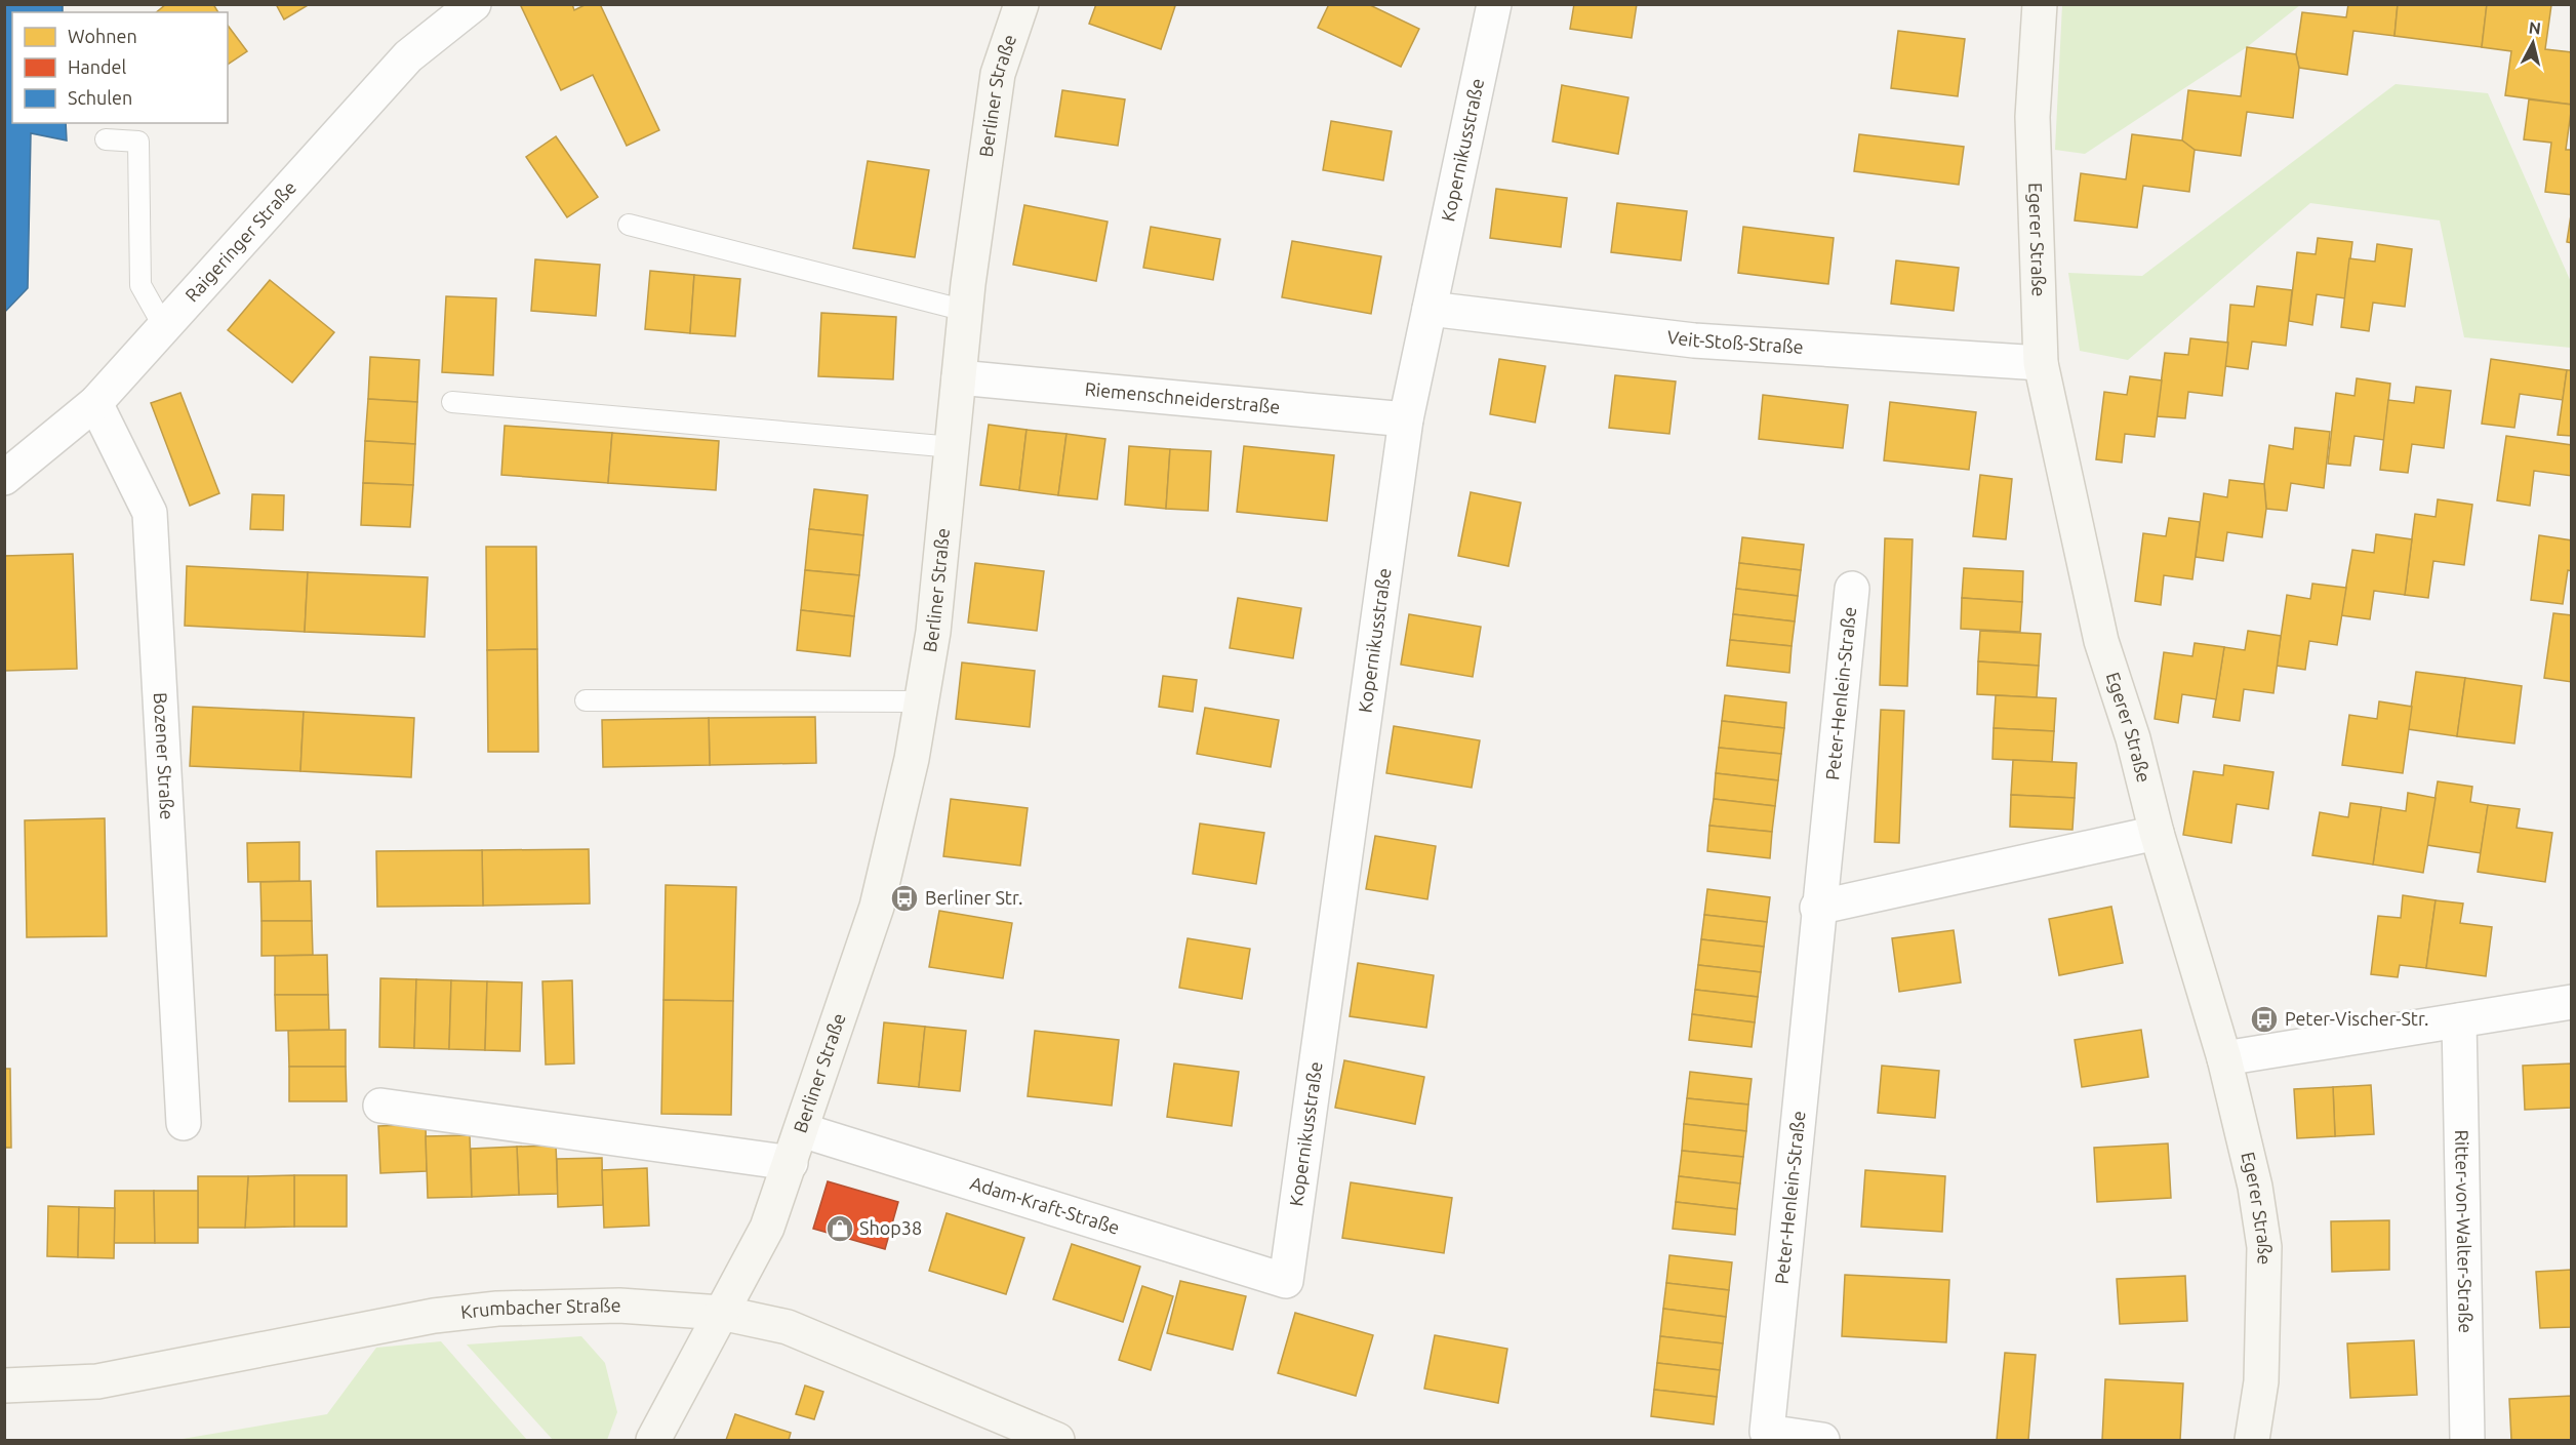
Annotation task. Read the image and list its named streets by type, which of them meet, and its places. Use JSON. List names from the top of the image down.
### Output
{
  "streets": {
    "street": [
      "Berliner Straße",
      "Kopernikusstraße",
      "Egerer Straße",
      "Raigeringer Straße",
      "Veit-Stoß-Straße",
      "Riemenschneiderstraße",
      "Peter-Henlein-Straße",
      "Bozener Straße",
      "Adam-Kraft-Straße",
      "Ritter-von-Walter-Straße",
      "Krumbacher Straße"
    ]
  },
  "crossings": [
    ["Berliner Straße", "Riemenschneiderstraße"],
    ["Berliner Straße", "Adam-Kraft-Straße"],
    ["Berliner Straße", "Krumbacher Straße"],
    ["Kopernikusstraße", "Veit-Stoß-Straße"],
    ["Kopernikusstraße", "Riemenschneiderstraße"],
    ["Kopernikusstraße", "Adam-Kraft-Straße"],
    ["Egerer Straße", "Veit-Stoß-Straße"],
    ["Raigeringer Straße", "Bozener Straße"]
  ],
  "places": {
    "bus stop": ["Berliner Str.", "Peter-Vischer-Str."],
    "shop": ["Shop38"]
  },
  "legend": ["Wohnen", "Handel", "Schulen"],
  "north": "top"
}
